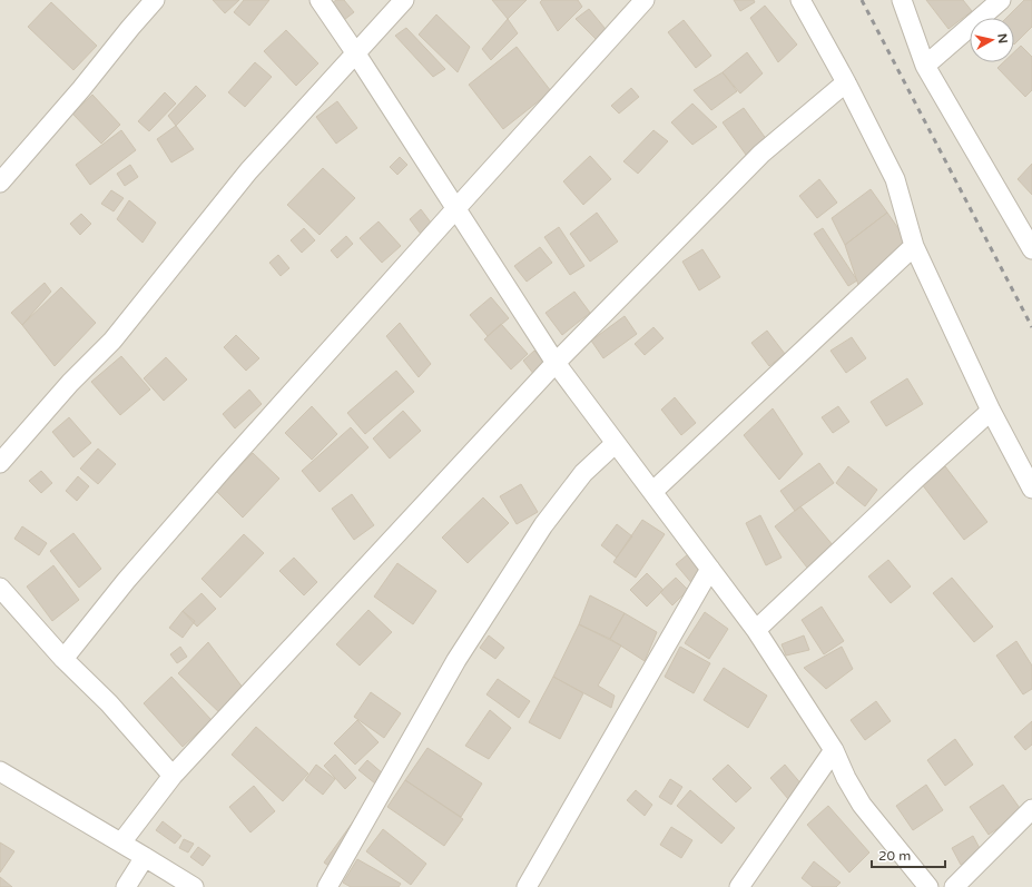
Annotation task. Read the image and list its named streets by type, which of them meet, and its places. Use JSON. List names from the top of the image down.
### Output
{
  "scale_bar": "20 m",
  "north": "right"
}
